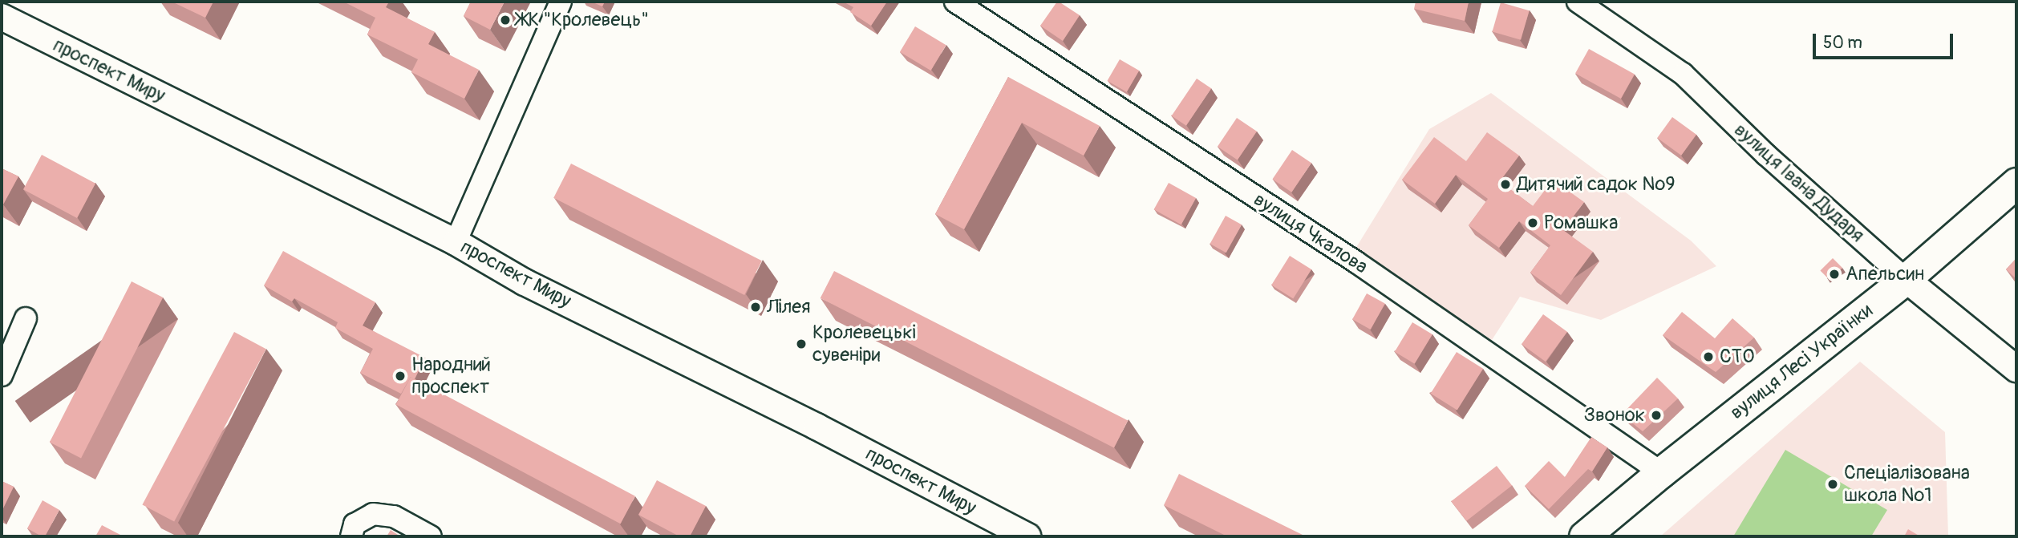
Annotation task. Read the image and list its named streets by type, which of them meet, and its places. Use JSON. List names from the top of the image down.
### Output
{
  "streets": {
    "main road": ["вулиця Лесі Українки"],
    "street": ["проспект Миру", "вулиця Івана Дударя", "вулиця Чкалова"]
  },
  "crossings": [
    ["вулиця Івана Дударя", "вулиця Лесі Українки"],
    ["вулиця Чкалова", "вулиця Лесі Українки"]
  ],
  "places": [
    "ЖК \"Кролевець\"",
    "Дитячий садок №9",
    "Ромашка",
    "Апельсин",
    "Лілея",
    "Кролевецькі сувеніри",
    "СТО",
    "Народний проспект",
    "Звонок",
    "Спеціалізована школа №1"
  ],
  "scale_bar": "50 m"
}
